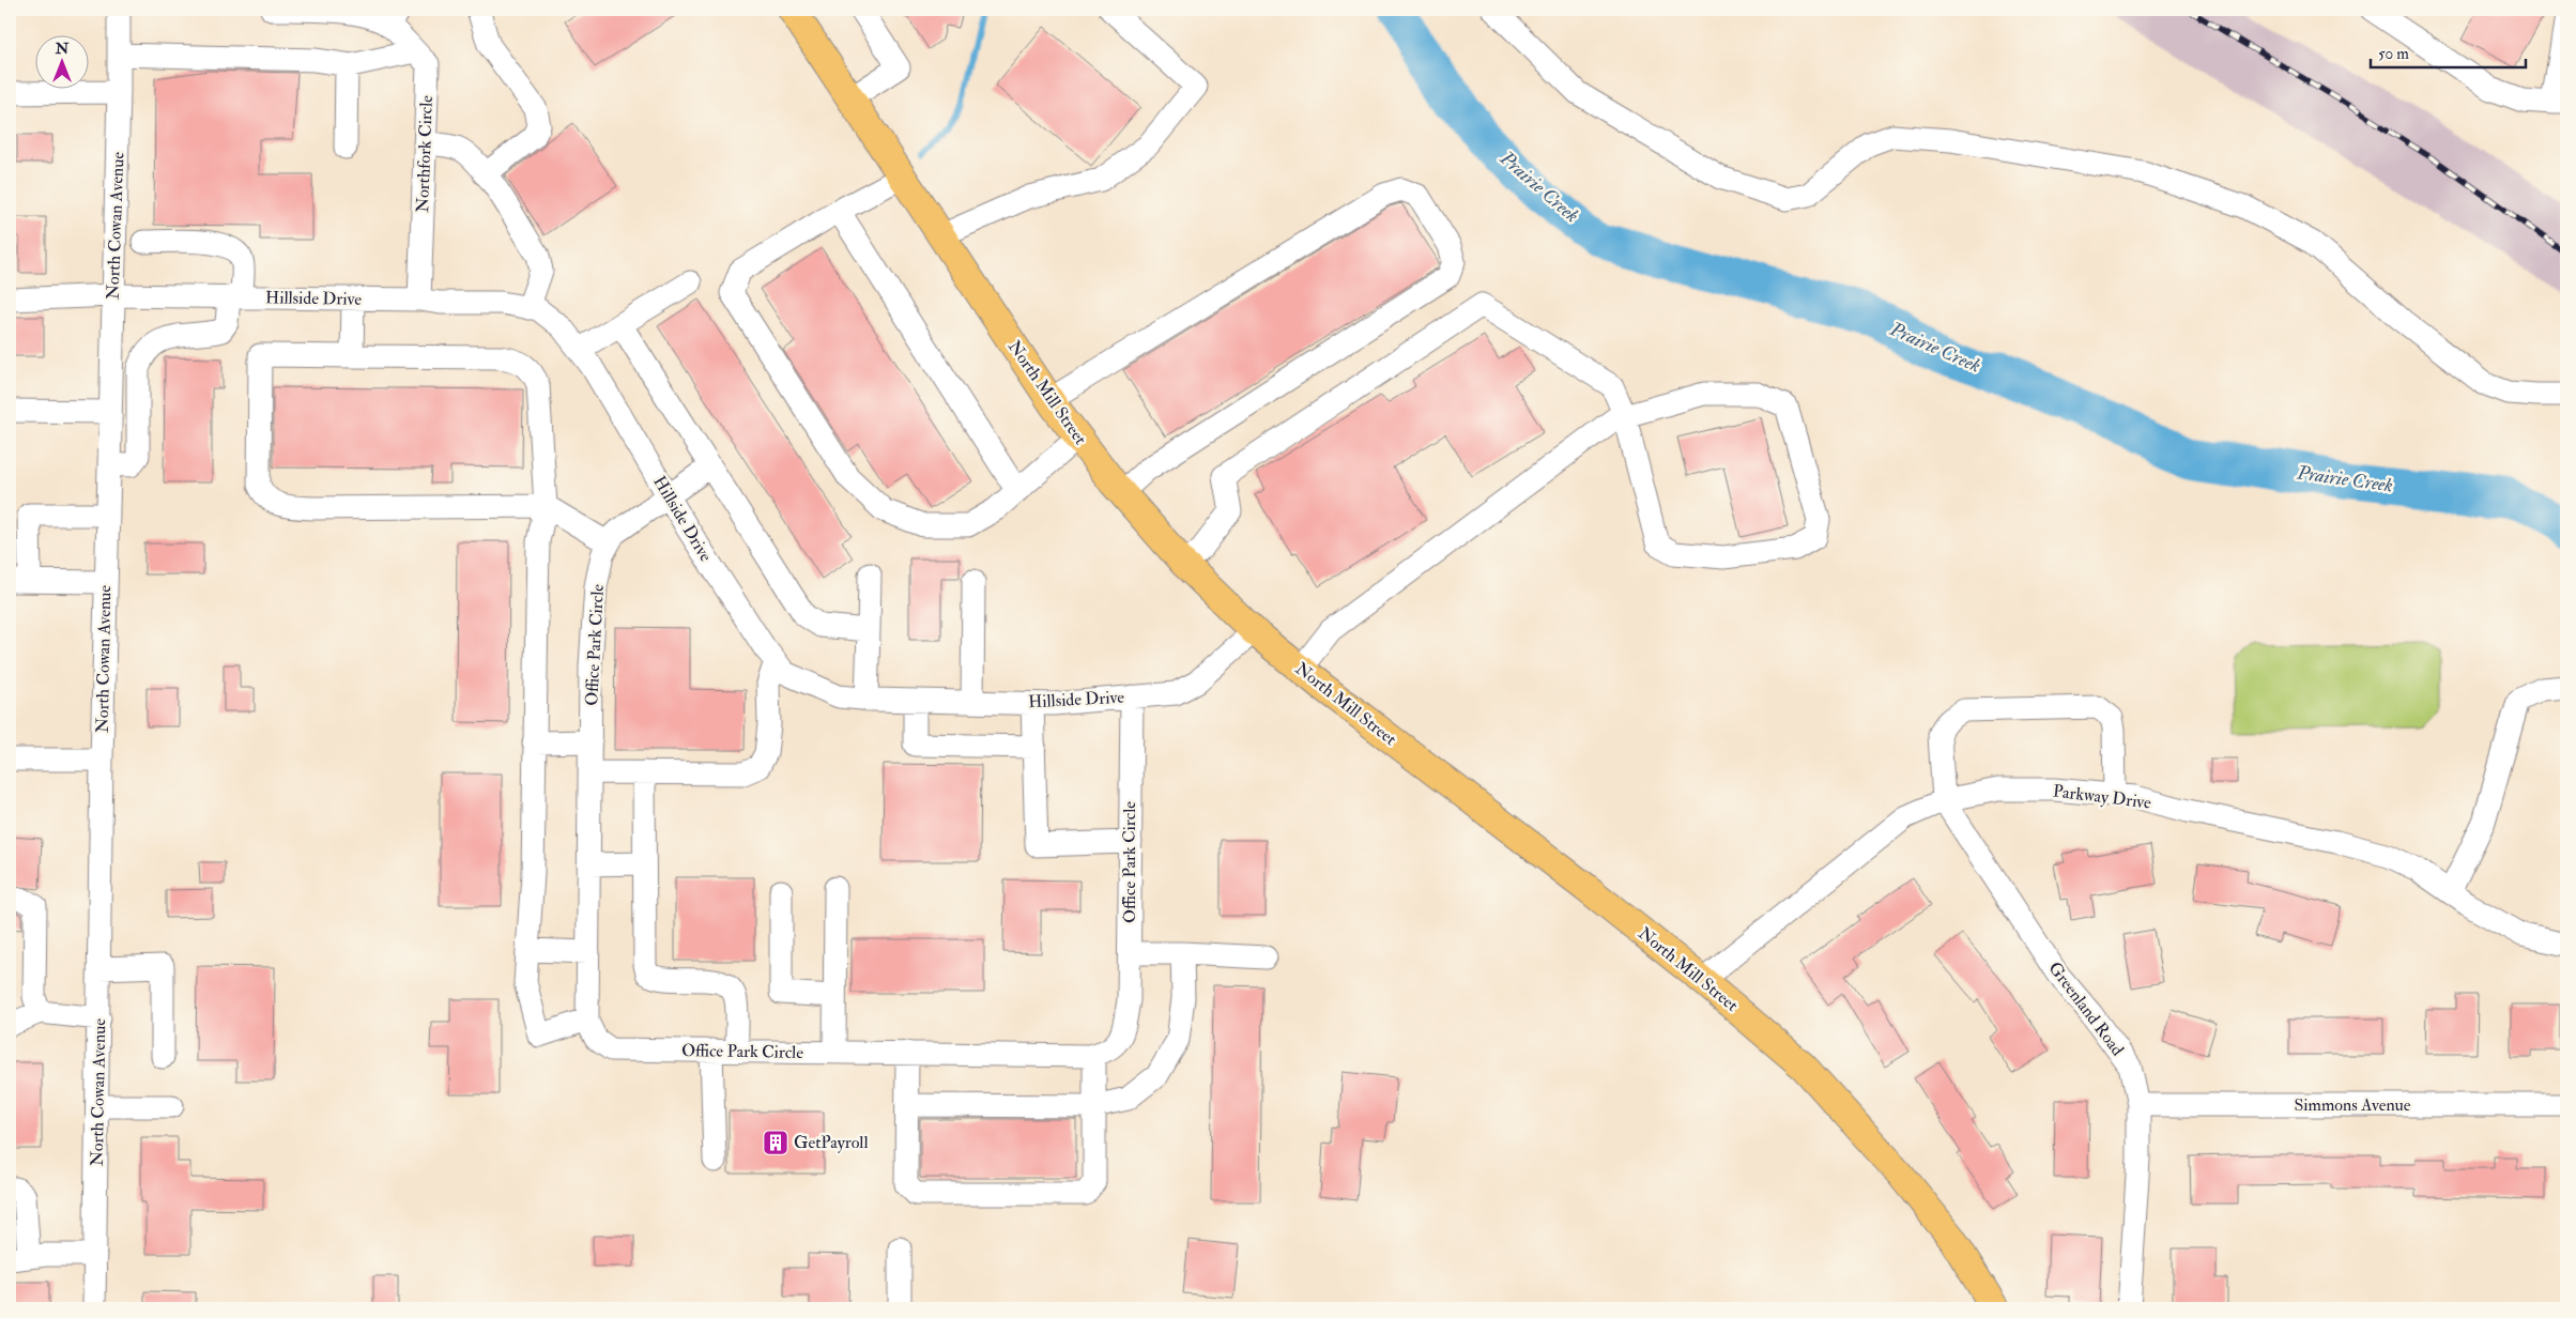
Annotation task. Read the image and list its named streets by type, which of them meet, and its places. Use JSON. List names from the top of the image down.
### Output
{
  "streets": {
    "main road": ["North Mill Street"],
    "street": [
      "Northfork Circle",
      "North Cowan Avenue",
      "Hillside Drive",
      "Office Park Circle",
      "Parkway Drive",
      "Greenland Road",
      "Simmons Avenue"
    ]
  },
  "crossings": [
    ["Northfork Circle", "Hillside Drive"],
    ["North Cowan Avenue", "Hillside Drive"],
    ["Hillside Drive", "North Mill Street"],
    ["Hillside Drive", "Office Park Circle"],
    ["North Mill Street", "Parkway Drive"],
    ["Parkway Drive", "Greenland Road"],
    ["Greenland Road", "Simmons Avenue"]
  ],
  "water": ["Prairie Creek"],
  "places": {
    "building": ["GetPayroll"]
  },
  "scale_bar": "50 m",
  "north": "top"
}
